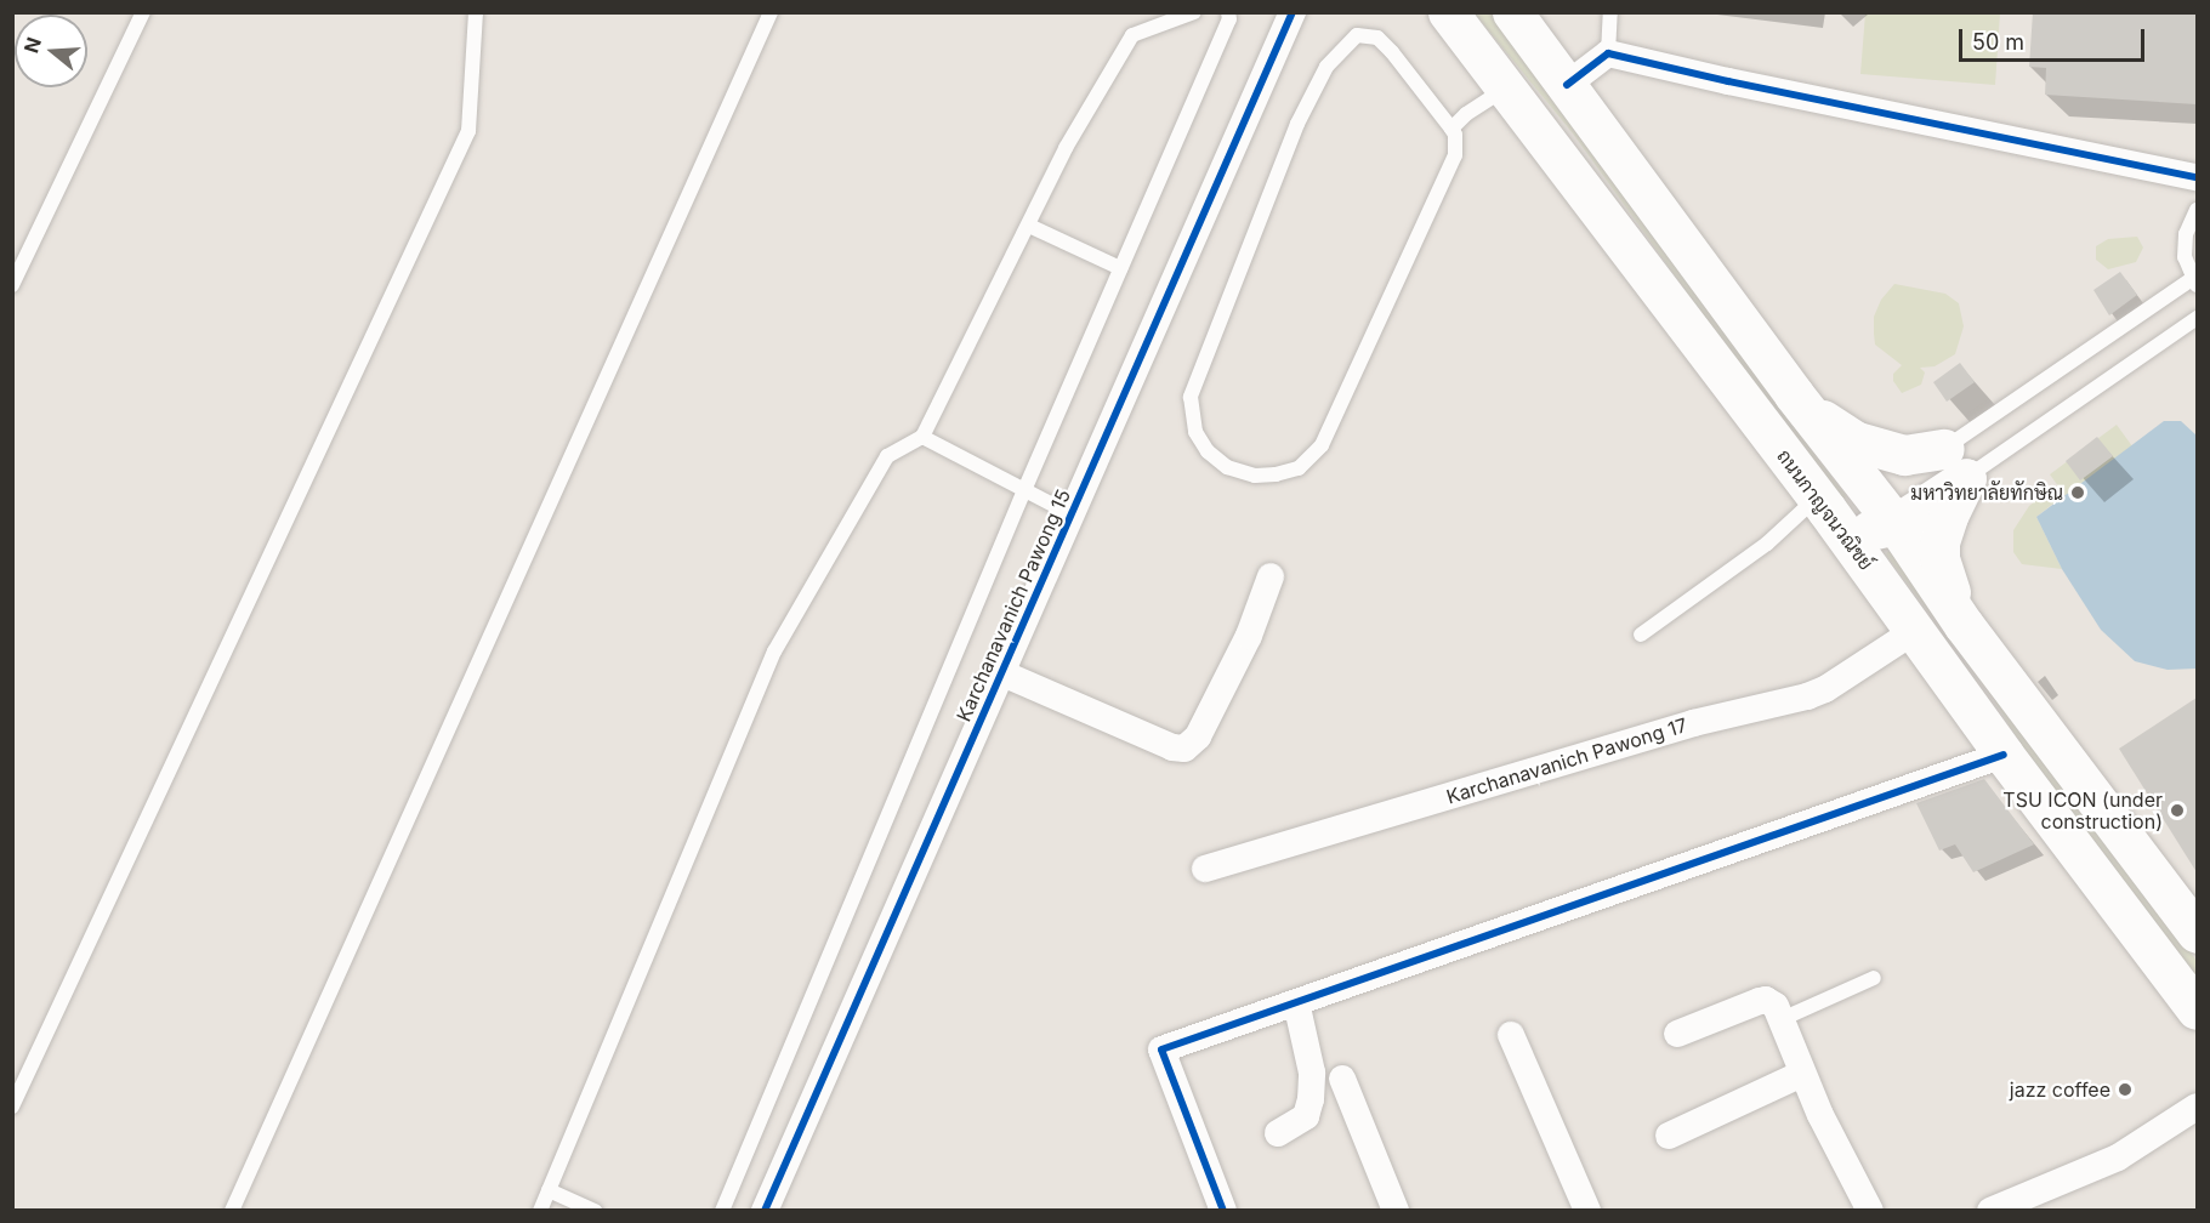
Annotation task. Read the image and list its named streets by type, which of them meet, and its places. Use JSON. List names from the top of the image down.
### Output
{
  "streets": {
    "main road": ["ถนนกาญจนวณิชย์"],
    "street": ["Karchanavanich Pawong 15", "Karchanavanich Pawong 17"]
  },
  "crossings": [
    ["ถนนกาญจนวณิชย์", "Karchanavanich Pawong 17"]
  ],
  "places": ["มหาวิทยาลัยทักษิณ", "TSU ICON (under construction)", "jazz coffee"],
  "scale_bar": "50 m",
  "north": "left"
}
